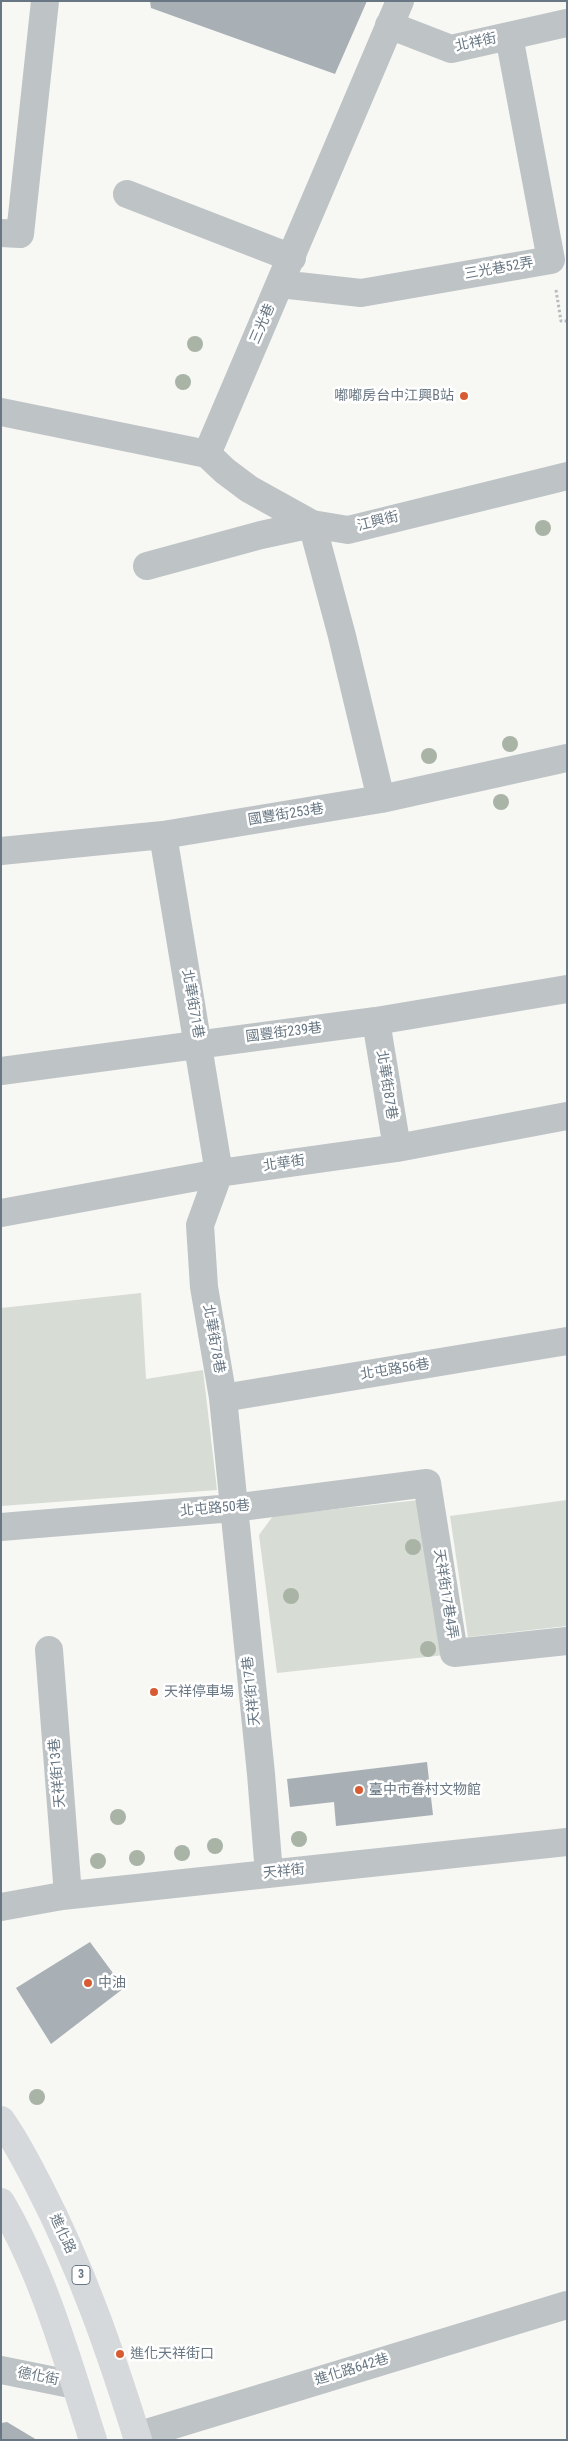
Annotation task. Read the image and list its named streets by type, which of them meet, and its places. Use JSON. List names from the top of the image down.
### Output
{
  "streets": {
    "main road": ["進化路", "3"],
    "street": [
      "北祥街",
      "三光巷52弄",
      "三光巷",
      "江興街",
      "國豐街253巷",
      "北華街71巷",
      "國豐街239巷",
      "北華街87巷",
      "北華街",
      "北華街78巷",
      "北屯路56巷",
      "北屯路50巷",
      "天祥街17巷4弄",
      "天祥街17巷",
      "天祥街13巷",
      "天祥街",
      "進化路642巷",
      "德化街"
    ]
  },
  "crossings": [
    ["北祥街", "三光巷52弄"],
    ["北祥街", "三光巷"],
    ["三光巷52弄", "三光巷"],
    ["三光巷", "江興街"],
    ["國豐街253巷", "北華街71巷"],
    ["北華街71巷", "國豐街239巷"],
    ["北華街71巷", "北華街"],
    ["北華街71巷", "北華街78巷"],
    ["國豐街239巷", "北華街87巷"],
    ["北華街87巷", "北華街"],
    ["北華街", "北華街78巷"],
    ["北華街78巷", "北屯路56巷"],
    ["北華街78巷", "北屯路50巷"],
    ["北華街78巷", "天祥街17巷"],
    ["北屯路50巷", "天祥街17巷4弄"],
    ["北屯路50巷", "天祥街17巷"],
    ["天祥街17巷", "天祥街"],
    ["天祥街13巷", "天祥街"],
    ["進化路", "進化路642巷"]
  ],
  "places": [
    "嘟嘟房台中江興B站",
    "天祥停車場",
    "臺中市眷村文物館",
    "中油",
    "進化天祥街口"
  ]
}
